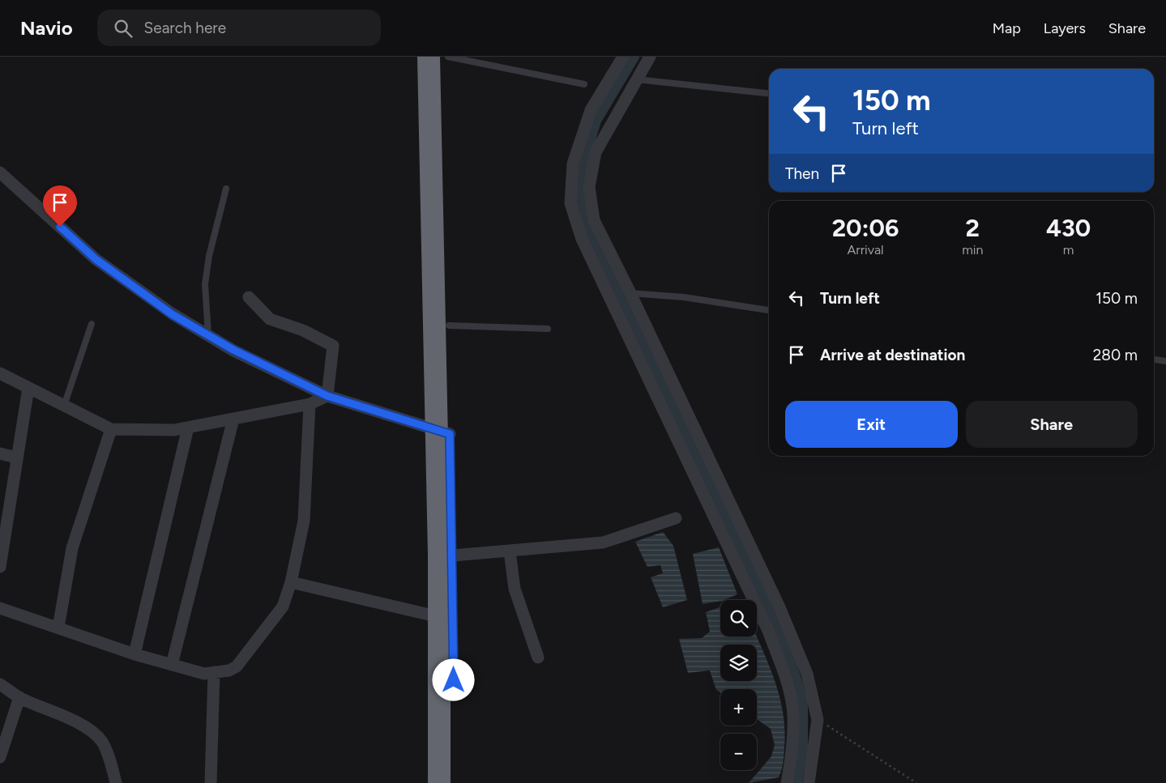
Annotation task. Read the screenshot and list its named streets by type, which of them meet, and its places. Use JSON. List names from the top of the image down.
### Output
{
  "page": {
    "header": "Navio",
    "search": "Search here",
    "nav": ["Map", "Layers", "Share"],
    "turn": ["150 m", "Turn left"],
    "then": "Then",
    "eta": [
      "20:06",
      "Arrival",
      "2",
      "min",
      "430",
      "m"
    ],
    "list": [
      {
        "name": "Turn left",
        "value": "150 m"
      },
      {
        "name": "Arrive at destination",
        "value": "280 m"
      }
    ],
    "buttons": ["Exit", "Share"],
    "map_buttons": ["+", "−"]
  }
}
